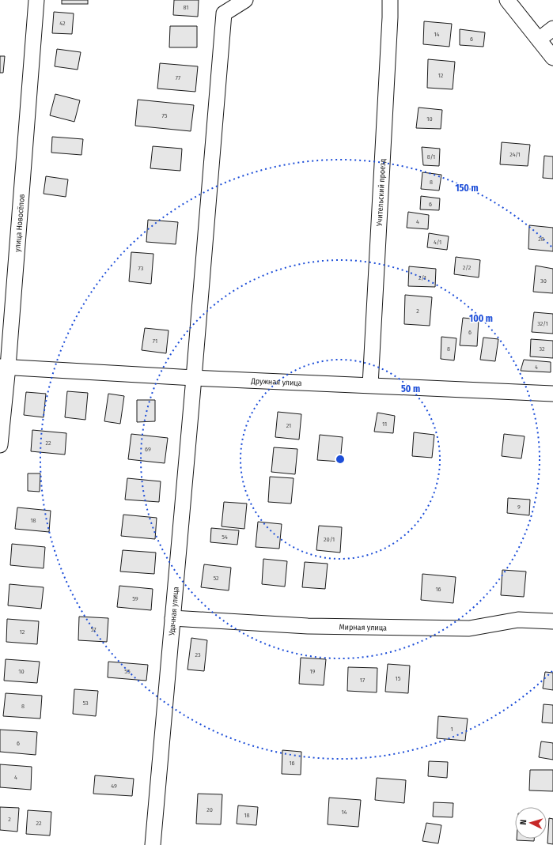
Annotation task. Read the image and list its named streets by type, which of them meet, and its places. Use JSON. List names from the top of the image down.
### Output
{
  "streets": {
    "street": [
      "Учительский проезд",
      "улица Новосёлов",
      "Дружная улица",
      "Удачная улица",
      "Мирная улица"
    ]
  },
  "crossings": [
    ["Учительский проезд", "Дружная улица"],
    ["улица Новосёлов", "Дружная улица"],
    ["Дружная улица", "Удачная улица"],
    ["Удачная улица", "Мирная улица"]
  ],
  "house_numbers": [
    "81",
    "42",
    "14",
    "6",
    "12",
    "77",
    "75",
    "10",
    "24/1",
    "8/1",
    "8",
    "6",
    "4",
    "28",
    "4/1",
    "2/2",
    "73",
    "2/1",
    "30",
    "2",
    "32/1",
    "6",
    "71",
    "8",
    "32",
    "4",
    "11",
    "21",
    "22",
    "69",
    "9",
    "18",
    "54",
    "20/1",
    "52",
    "16",
    "59",
    "57",
    "12",
    "23",
    "10",
    "55",
    "19",
    "15",
    "17",
    "53",
    "8",
    "1",
    "6",
    "16",
    "4",
    "49",
    "20",
    "14",
    "18",
    "2",
    "22"
  ],
  "north": "left",
  "rings": ["150 m", "100 m", "50 m"]
}
